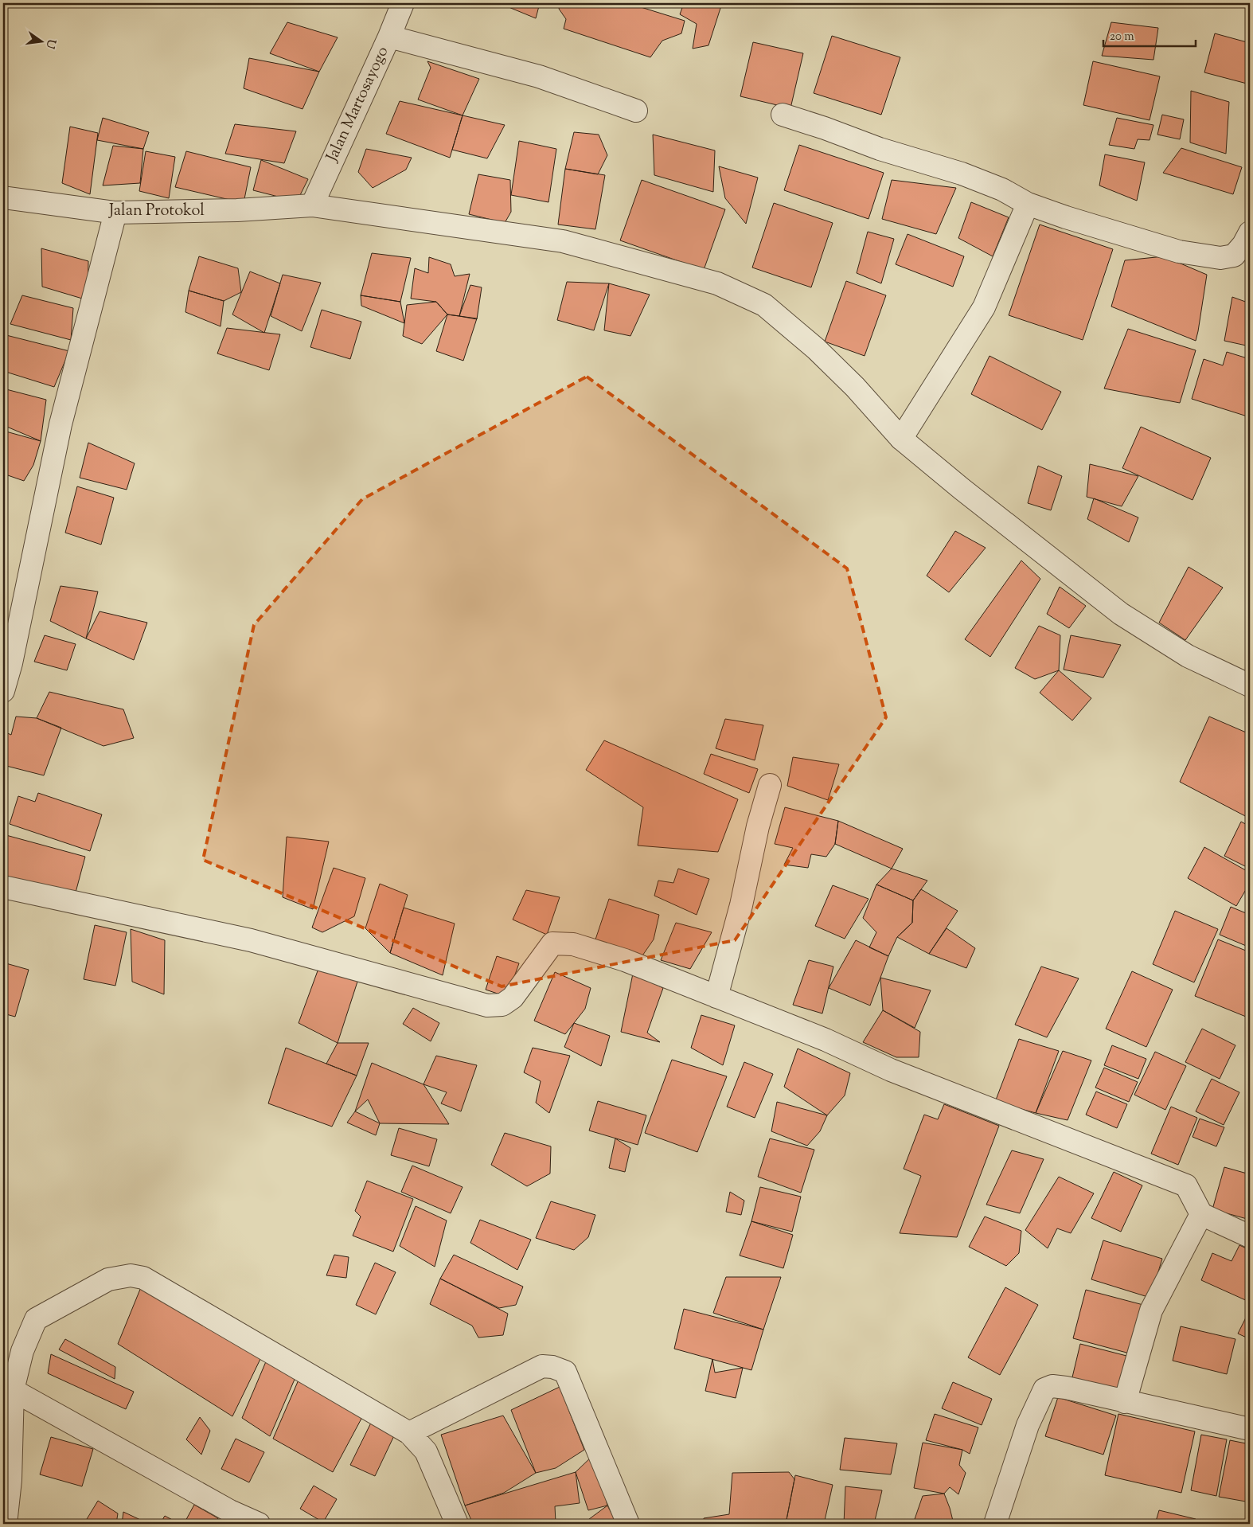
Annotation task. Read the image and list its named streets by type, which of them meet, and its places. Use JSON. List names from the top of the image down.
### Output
{
  "streets": {
    "street": ["Jalan Martosayogo", "Jalan Protokol"]
  },
  "crossings": [
    ["Jalan Martosayogo", "Jalan Protokol"]
  ],
  "scale_bar": "20 m",
  "north": "right"
}
